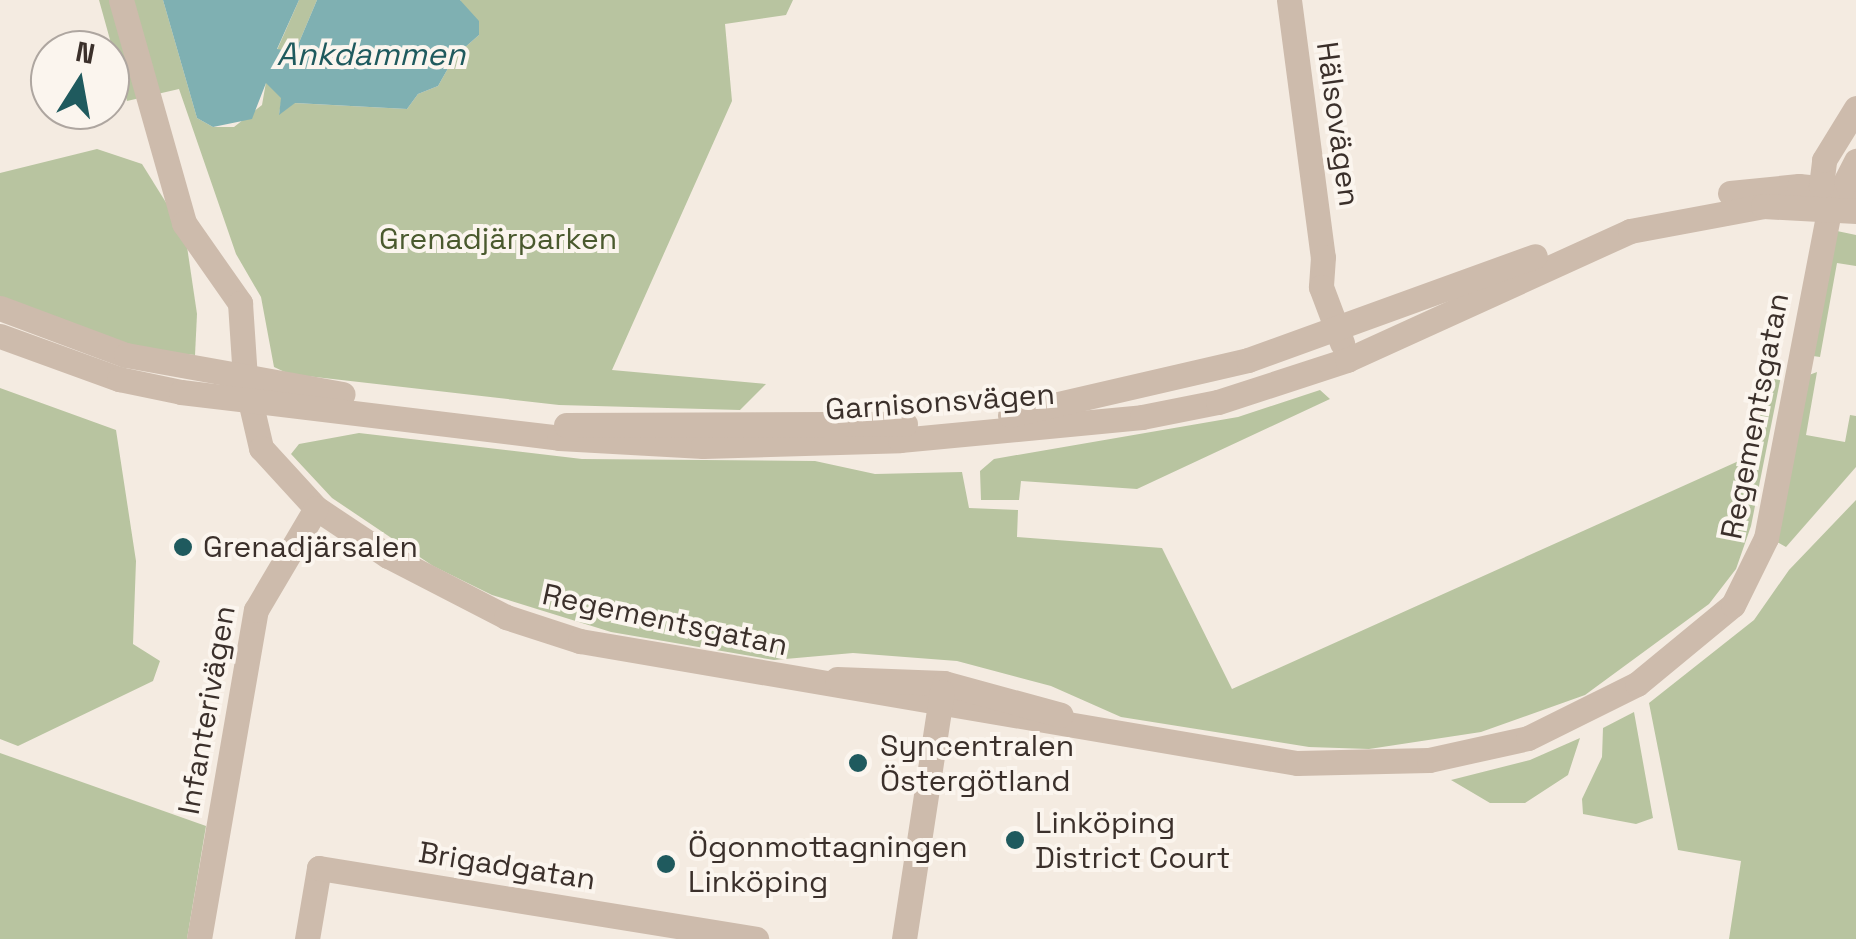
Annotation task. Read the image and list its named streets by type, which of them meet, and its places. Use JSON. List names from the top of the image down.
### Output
{
  "streets": {
    "street": [
      "Hälsovägen",
      "Garnisonsvägen",
      "Regementsgatan",
      "Infanterivägen",
      "Brigadgatan"
    ]
  },
  "crossings": [
    ["Hälsovägen", "Garnisonsvägen"],
    ["Garnisonsvägen", "Regementsgatan"],
    ["Regementsgatan", "Infanterivägen"]
  ],
  "water": ["Ankdammen"],
  "parks": ["Grenadjärparken"],
  "places": [
    "Grenadjärsalen",
    "Syncentralen Östergötland",
    "Linköping District Court",
    "Ögonmottagningen Linköping"
  ],
  "north": "top"
}
